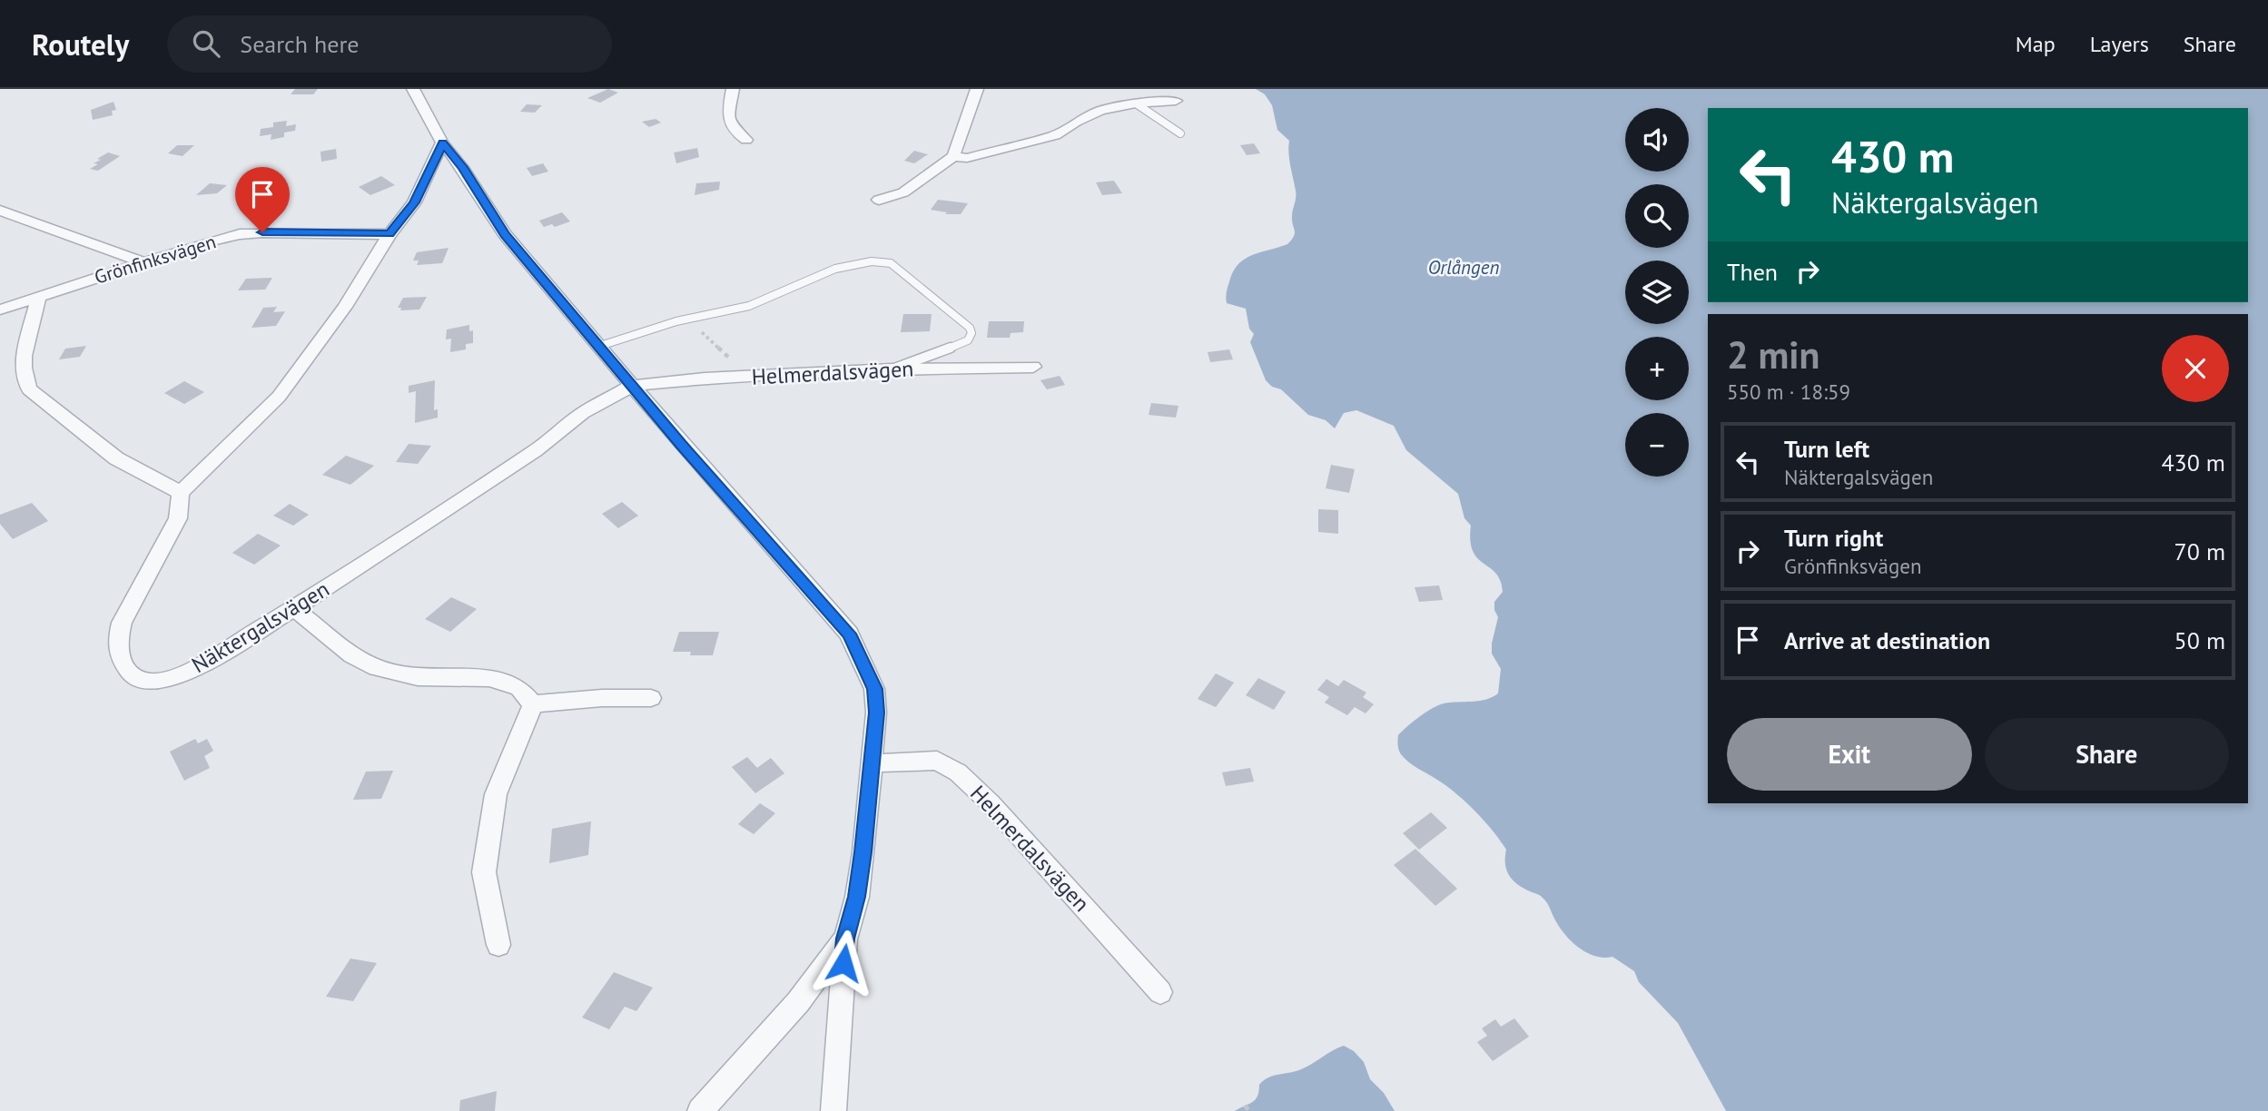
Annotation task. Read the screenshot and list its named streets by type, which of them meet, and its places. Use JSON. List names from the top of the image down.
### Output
{
  "streets": {
    "street": ["Grönfinksvägen", "Helmerdalsvägen", "Näktergalsvägen"]
  },
  "crossings": [
    ["Helmerdalsvägen", "Näktergalsvägen"]
  ],
  "water": ["Orlången"],
  "page": {
    "header": "Routely",
    "search": "Search here",
    "nav": ["Map", "Layers", "Share"],
    "map_buttons": ["+", "−"],
    "turn": ["430 m", "Näktergalsvägen"],
    "then": "Then",
    "heading": ["2 min", "550 m · 18:59"],
    "list": [
      {
        "name": "Turn left",
        "note": "Näktergalsvägen",
        "value": "430 m"
      },
      {
        "name": "Turn right",
        "note": "Grönfinksvägen",
        "value": "70 m"
      },
      {
        "name": "Arrive at destination",
        "value": "50 m"
      }
    ],
    "buttons": ["Exit", "Share"]
  }
}
